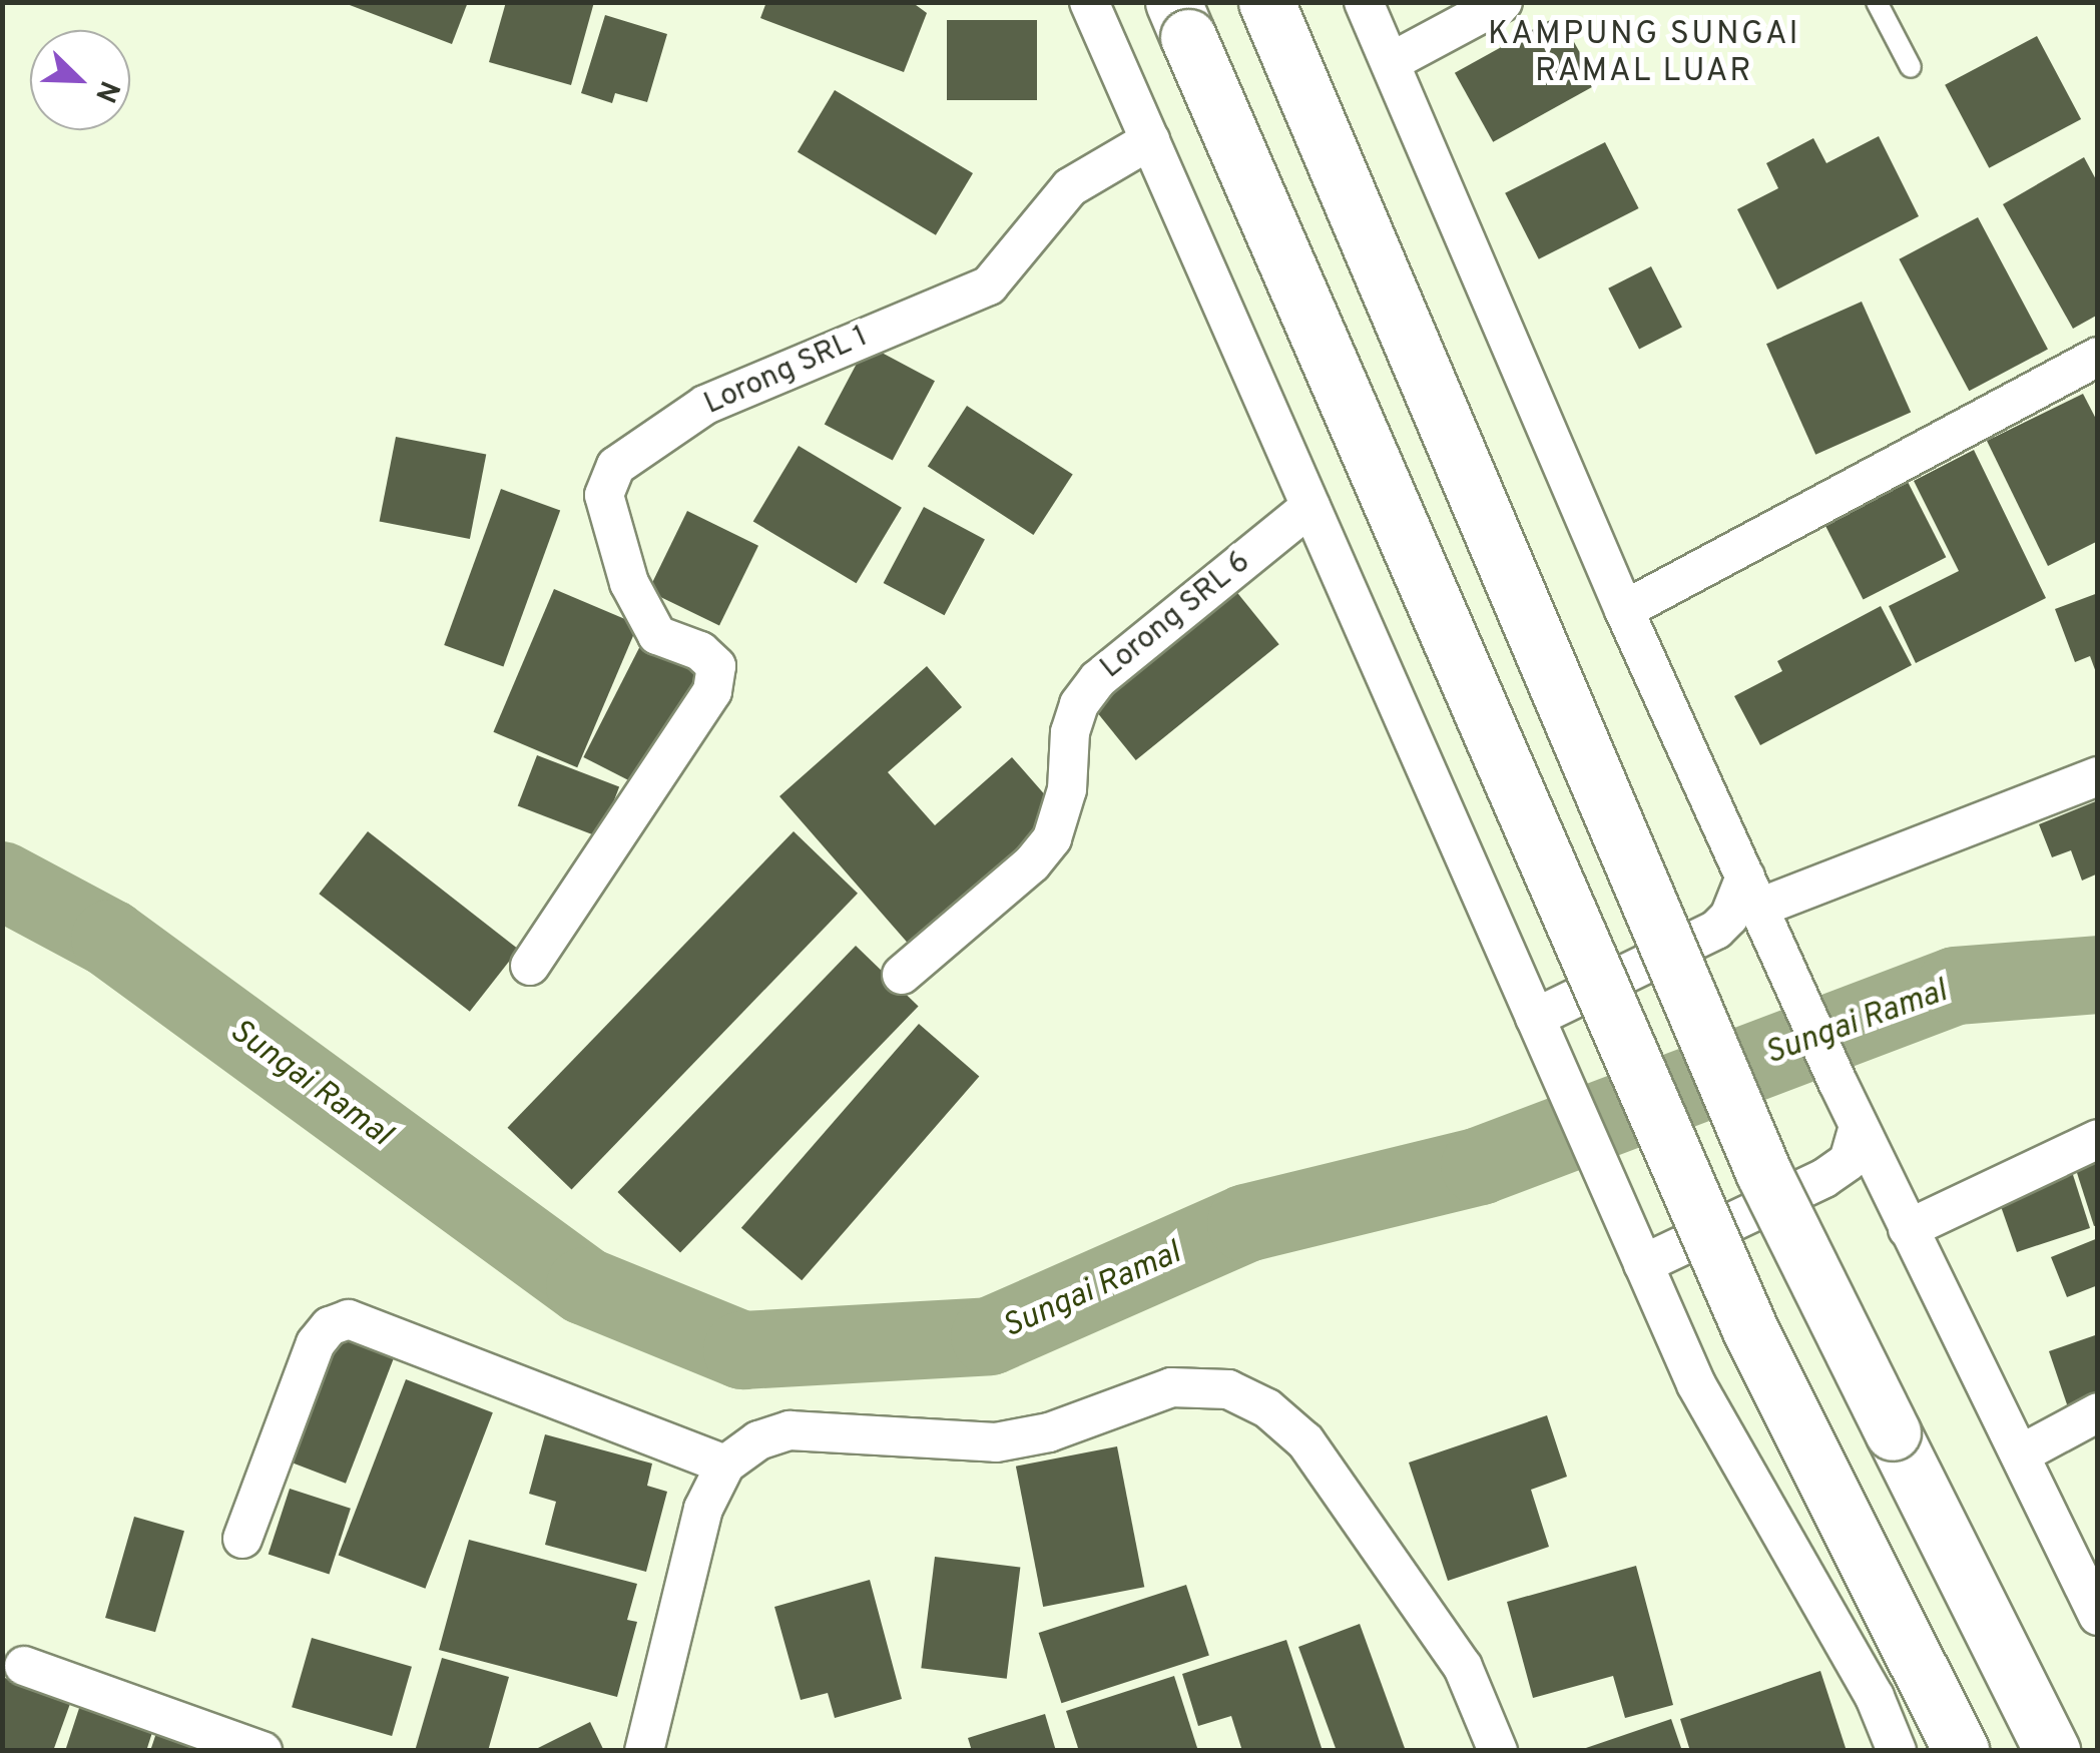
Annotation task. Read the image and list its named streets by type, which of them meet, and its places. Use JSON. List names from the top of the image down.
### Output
{
  "streets": {
    "street": ["Lorong SRL 1", "Lorong SRL 6"]
  },
  "districts": ["KAMPUNG SUNGAI RAMAL LUAR"],
  "water": ["Sungai Ramal"],
  "north": "bottom right"
}
